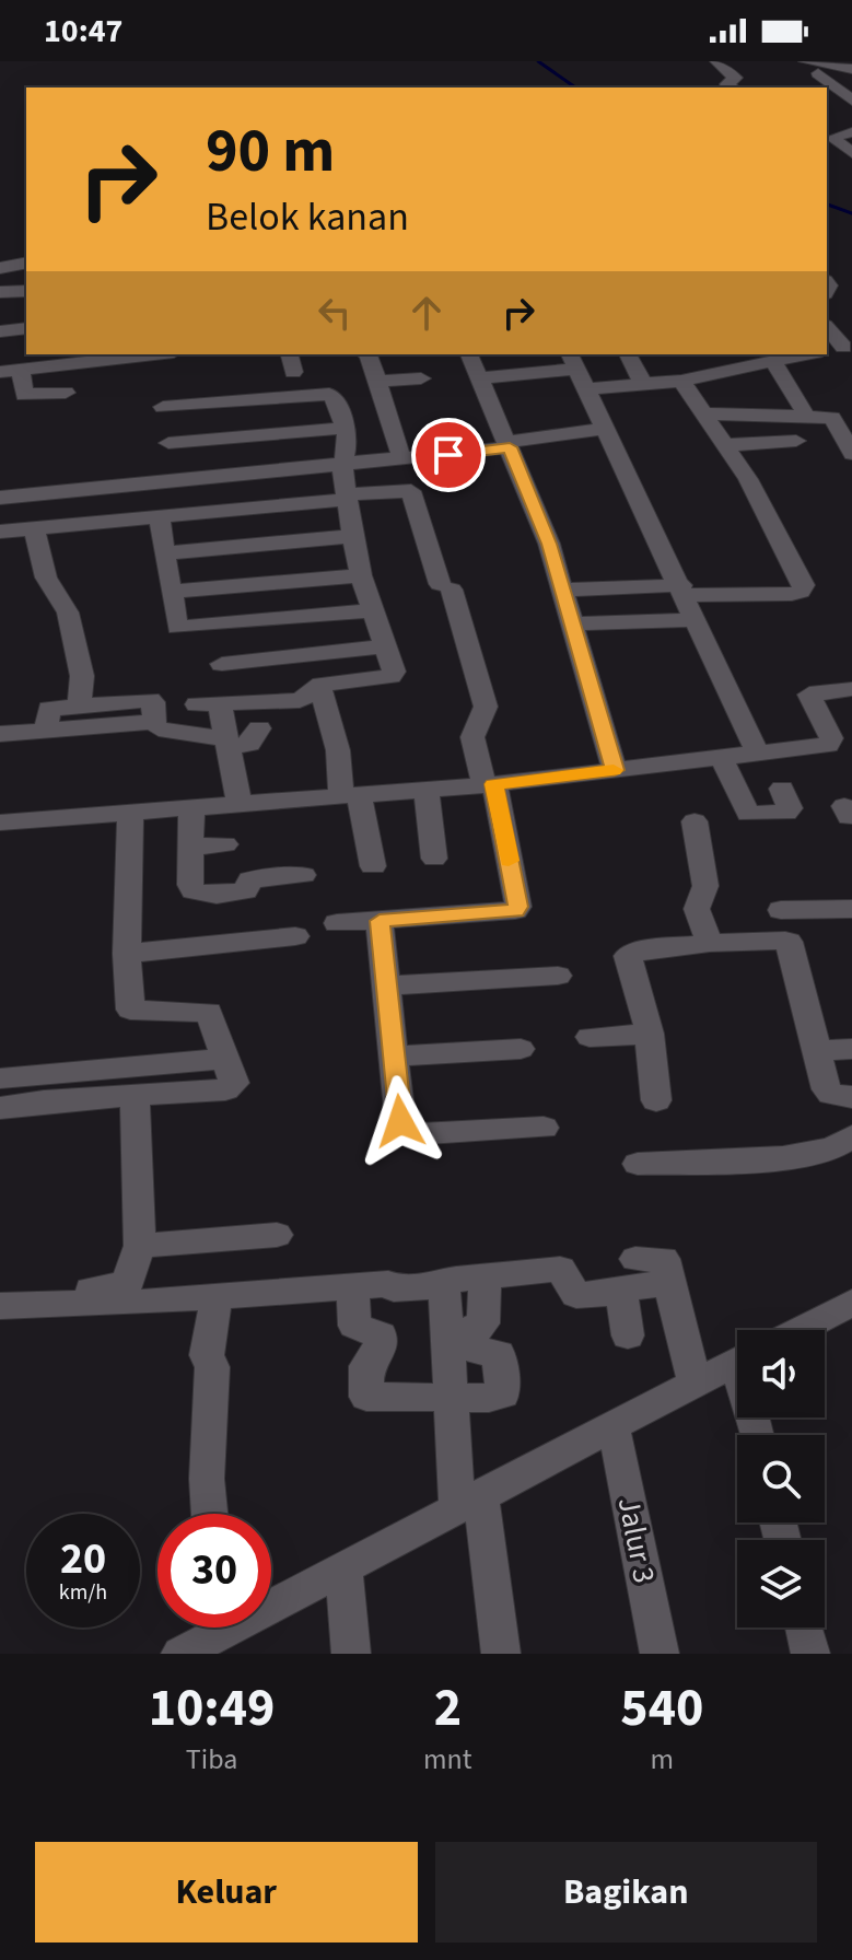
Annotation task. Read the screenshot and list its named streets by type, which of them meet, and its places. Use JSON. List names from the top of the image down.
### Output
{
  "streets": {
    "street": ["Jalur 3"]
  },
  "page": {
    "status": "10:47",
    "turn": ["90 m", "Belok kanan"],
    "speed": "20 km/h",
    "limit": "30",
    "eta": [
      "10:49",
      "Tiba",
      "2",
      "mnt",
      "540",
      "m"
    ],
    "buttons": ["Keluar", "Bagikan"]
  }
}
